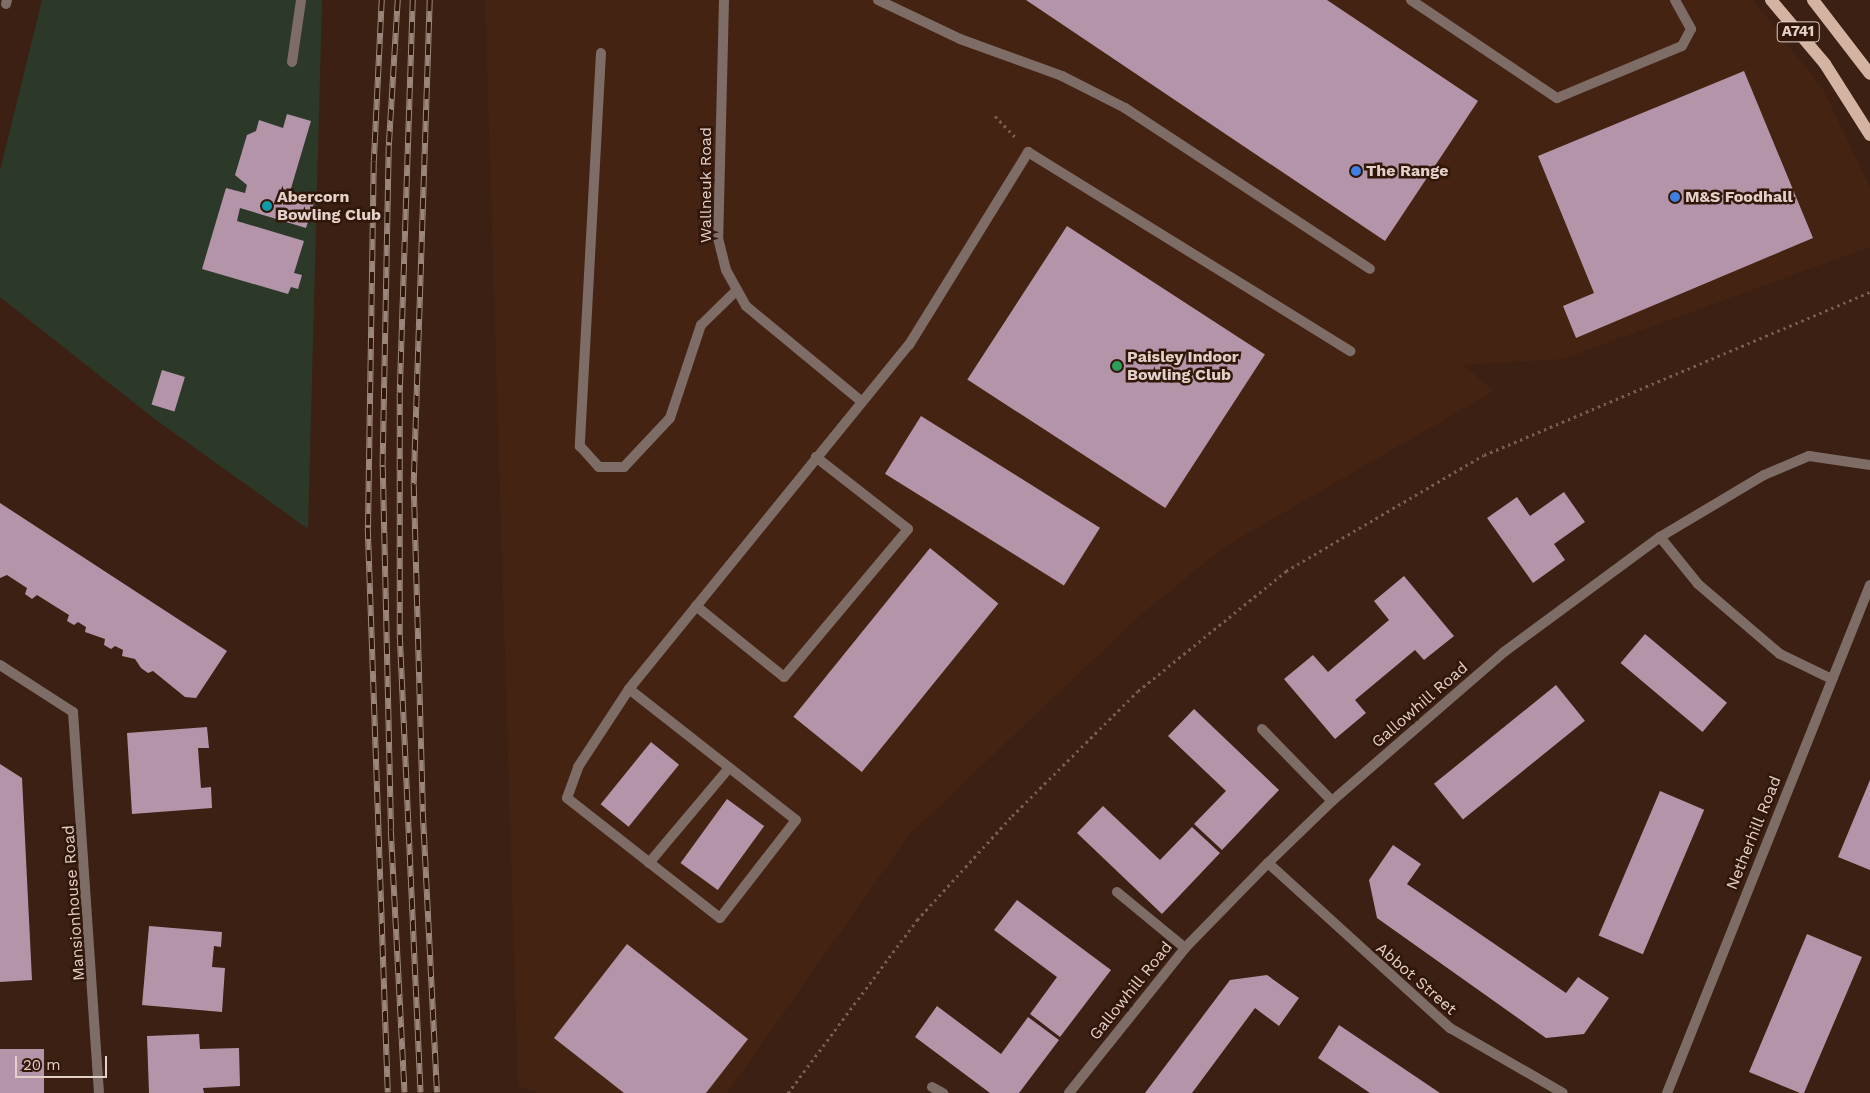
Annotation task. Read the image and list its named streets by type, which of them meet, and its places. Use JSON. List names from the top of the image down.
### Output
{
  "streets": {
    "main road": ["A741"],
    "street": [
      "Wallneuk Road",
      "Gallowhill Road",
      "Netherhill Road",
      "Mansionhouse Road",
      "Abbot Street"
    ]
  },
  "crossings": [
    ["Gallowhill Road", "Abbot Street"]
  ],
  "places": [
    "The Range",
    "M&S Foodhall",
    "Abercorn Bowling Club",
    "Paisley Indoor Bowling Club"
  ],
  "scale_bar": "20 m"
}
